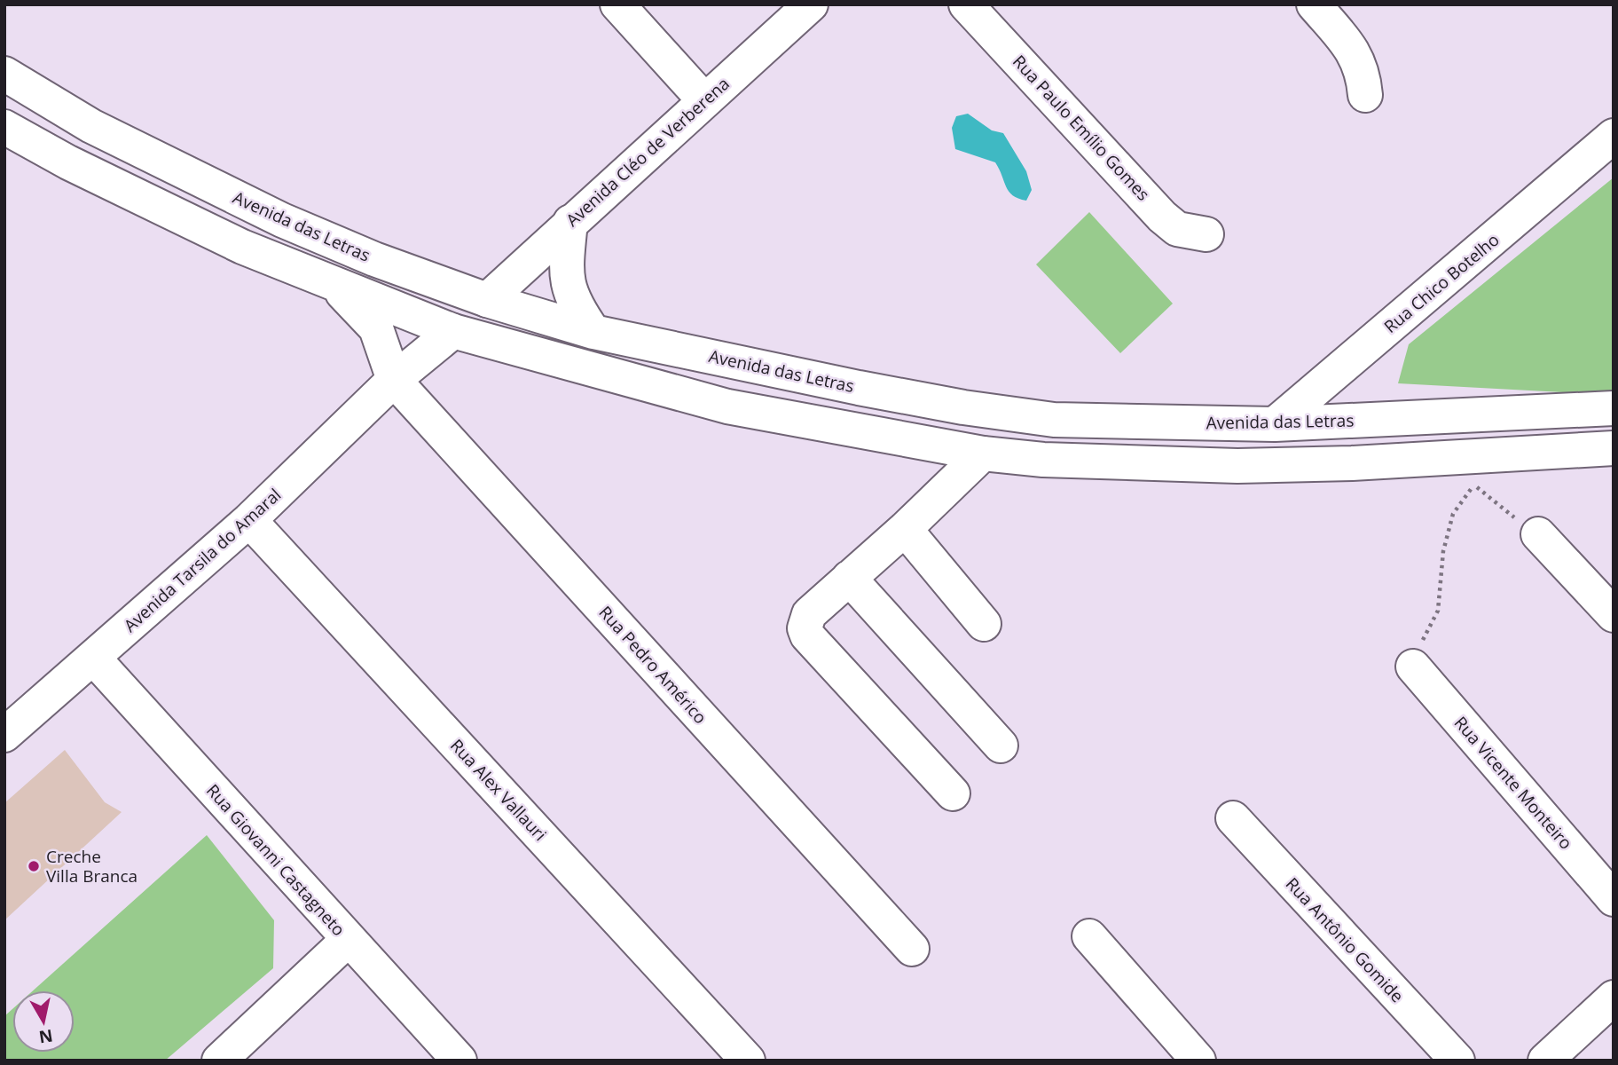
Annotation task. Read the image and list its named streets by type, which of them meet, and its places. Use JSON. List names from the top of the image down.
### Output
{
  "streets": {
    "street": [
      "Rua Paulo Emílio Gomes",
      "Avenida Cléo de Verberena",
      "Avenida das Letras",
      "Rua Chico Botelho",
      "Avenida Tarsila do Amaral",
      "Rua Pedro Américo",
      "Rua Vicente Monteiro",
      "Rua Alex Vallauri",
      "Rua Giovanni Castagneto",
      "Rua Antônio Gomide"
    ]
  },
  "crossings": [
    ["Avenida Cléo de Verberena", "Avenida das Letras"],
    ["Avenida das Letras", "Rua Chico Botelho"],
    ["Avenida Tarsila do Amaral", "Rua Pedro Américo"],
    ["Avenida Tarsila do Amaral", "Rua Alex Vallauri"],
    ["Avenida Tarsila do Amaral", "Rua Giovanni Castagneto"]
  ],
  "places": ["Creche Villa Branca"],
  "north": "bottom"
}
